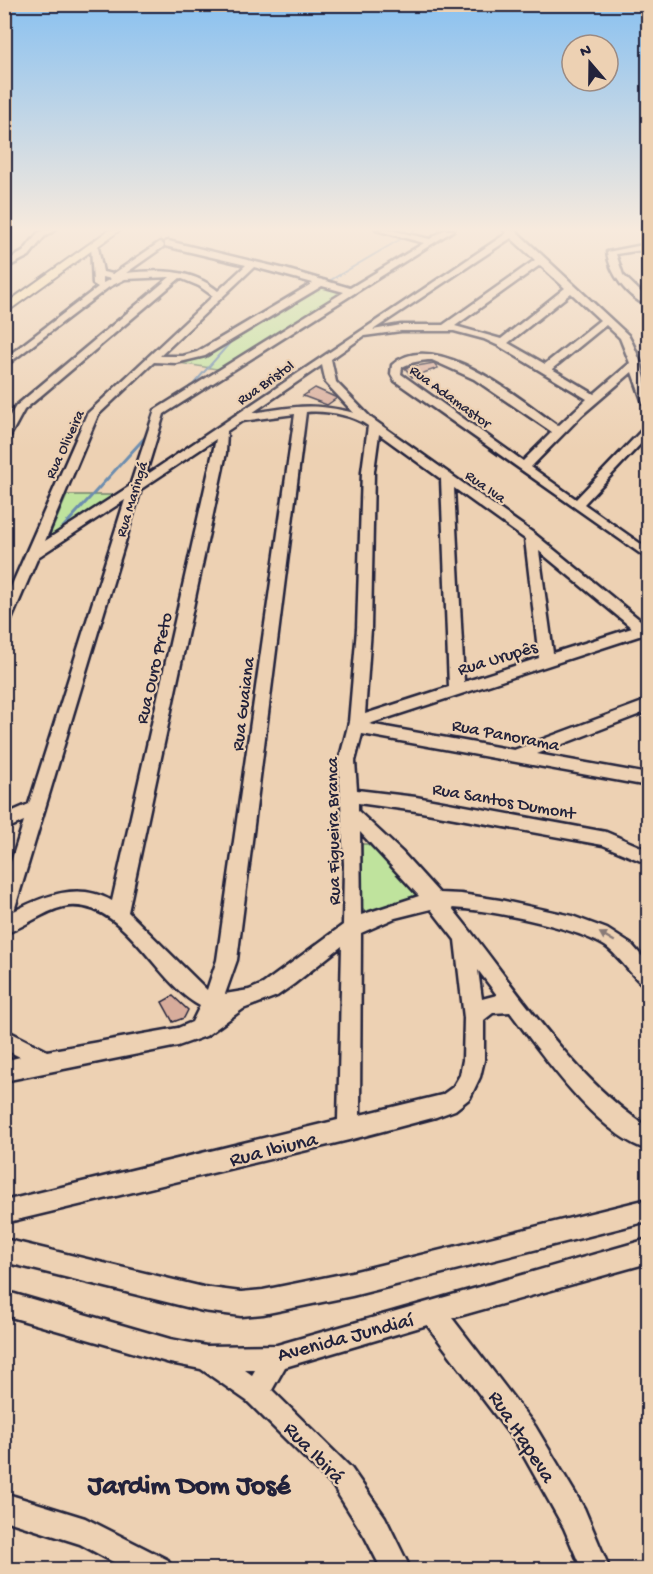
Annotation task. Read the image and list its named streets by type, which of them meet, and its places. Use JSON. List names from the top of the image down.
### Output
{
  "streets": {
    "street": [
      "Rua Bristol",
      "Rua Adamastor",
      "Rua Oliveira",
      "Rua Iva",
      "Rua Maringá",
      "Rua Urupês",
      "Rua Ouro Preto",
      "Rua Guaiana",
      "Rua Panorama",
      "Rua Santos Dumont",
      "Rua Figueira Branca",
      "Rua Ibiuna",
      "Avenida Jundiaí",
      "Rua Itapeva",
      "Rua Ibirá"
    ]
  },
  "crossings": [
    ["Rua Bristol", "Rua Oliveira"],
    ["Rua Bristol", "Rua Iva"],
    ["Rua Bristol", "Rua Maringá"],
    ["Rua Bristol", "Rua Ouro Preto"],
    ["Rua Iva", "Rua Urupês"],
    ["Rua Iva", "Rua Figueira Branca"],
    ["Rua Urupês", "Rua Panorama"],
    ["Rua Urupês", "Rua Figueira Branca"],
    ["Rua Panorama", "Rua Figueira Branca"],
    ["Rua Santos Dumont", "Rua Figueira Branca"],
    ["Rua Figueira Branca", "Rua Ibiuna"],
    ["Avenida Jundiaí", "Rua Itapeva"],
    ["Avenida Jundiaí", "Rua Ibirá"]
  ],
  "districts": ["Jardim Dom José"],
  "north": "top"
}
